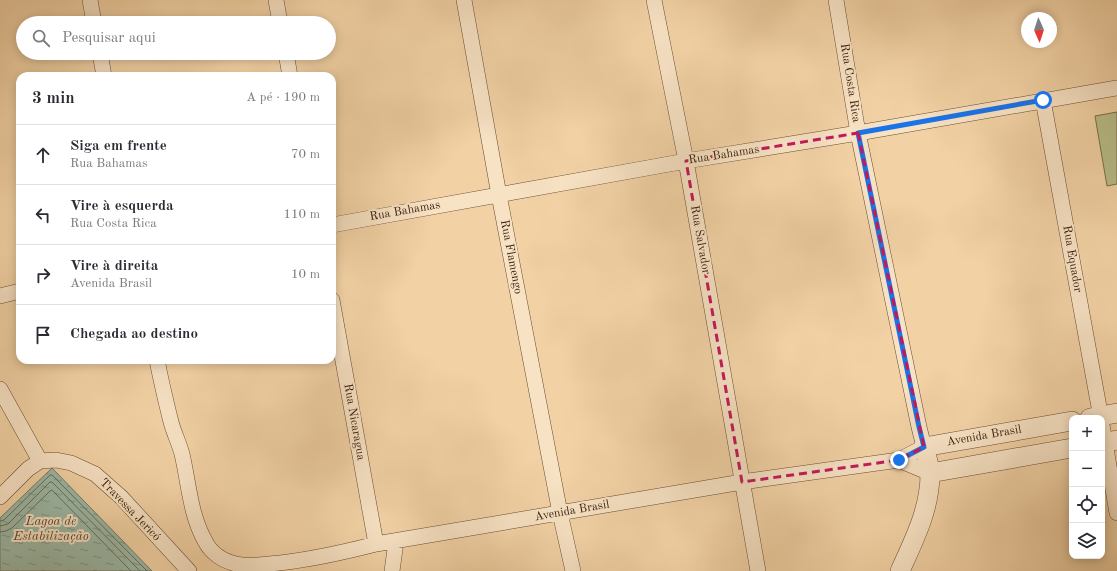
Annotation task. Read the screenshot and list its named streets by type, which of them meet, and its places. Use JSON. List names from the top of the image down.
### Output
{
  "streets": {
    "street": [
      "Rua Costa Rica",
      "Rua Bahamas",
      "Rua Salvador",
      "Rua Flamengo",
      "Rua Equador",
      "Rua Nicaragua",
      "Avenida Brasil",
      "Travessa Jericó"
    ]
  },
  "crossings": [
    ["Rua Costa Rica", "Rua Bahamas"],
    ["Rua Costa Rica", "Avenida Brasil"],
    ["Rua Bahamas", "Rua Salvador"],
    ["Rua Bahamas", "Rua Flamengo"],
    ["Rua Bahamas", "Rua Equador"],
    ["Rua Salvador", "Avenida Brasil"],
    ["Rua Flamengo", "Avenida Brasil"],
    ["Rua Nicaragua", "Avenida Brasil"]
  ],
  "water": ["Lagoa de Estabilização"],
  "north": "bottom",
  "page": {
    "search": "Pesquisar aqui",
    "heading": ["3 min", "A pé · 190 m"],
    "list": [
      ["Siga em frente", "Rua Bahamas", "70 m"],
      ["Vire à esquerda", "Rua Costa Rica", "110 m"],
      ["Vire à direita", "Avenida Brasil", "10 m"],
      "Chegada ao destino"
    ],
    "map_buttons": ["+", "−"]
  }
}
